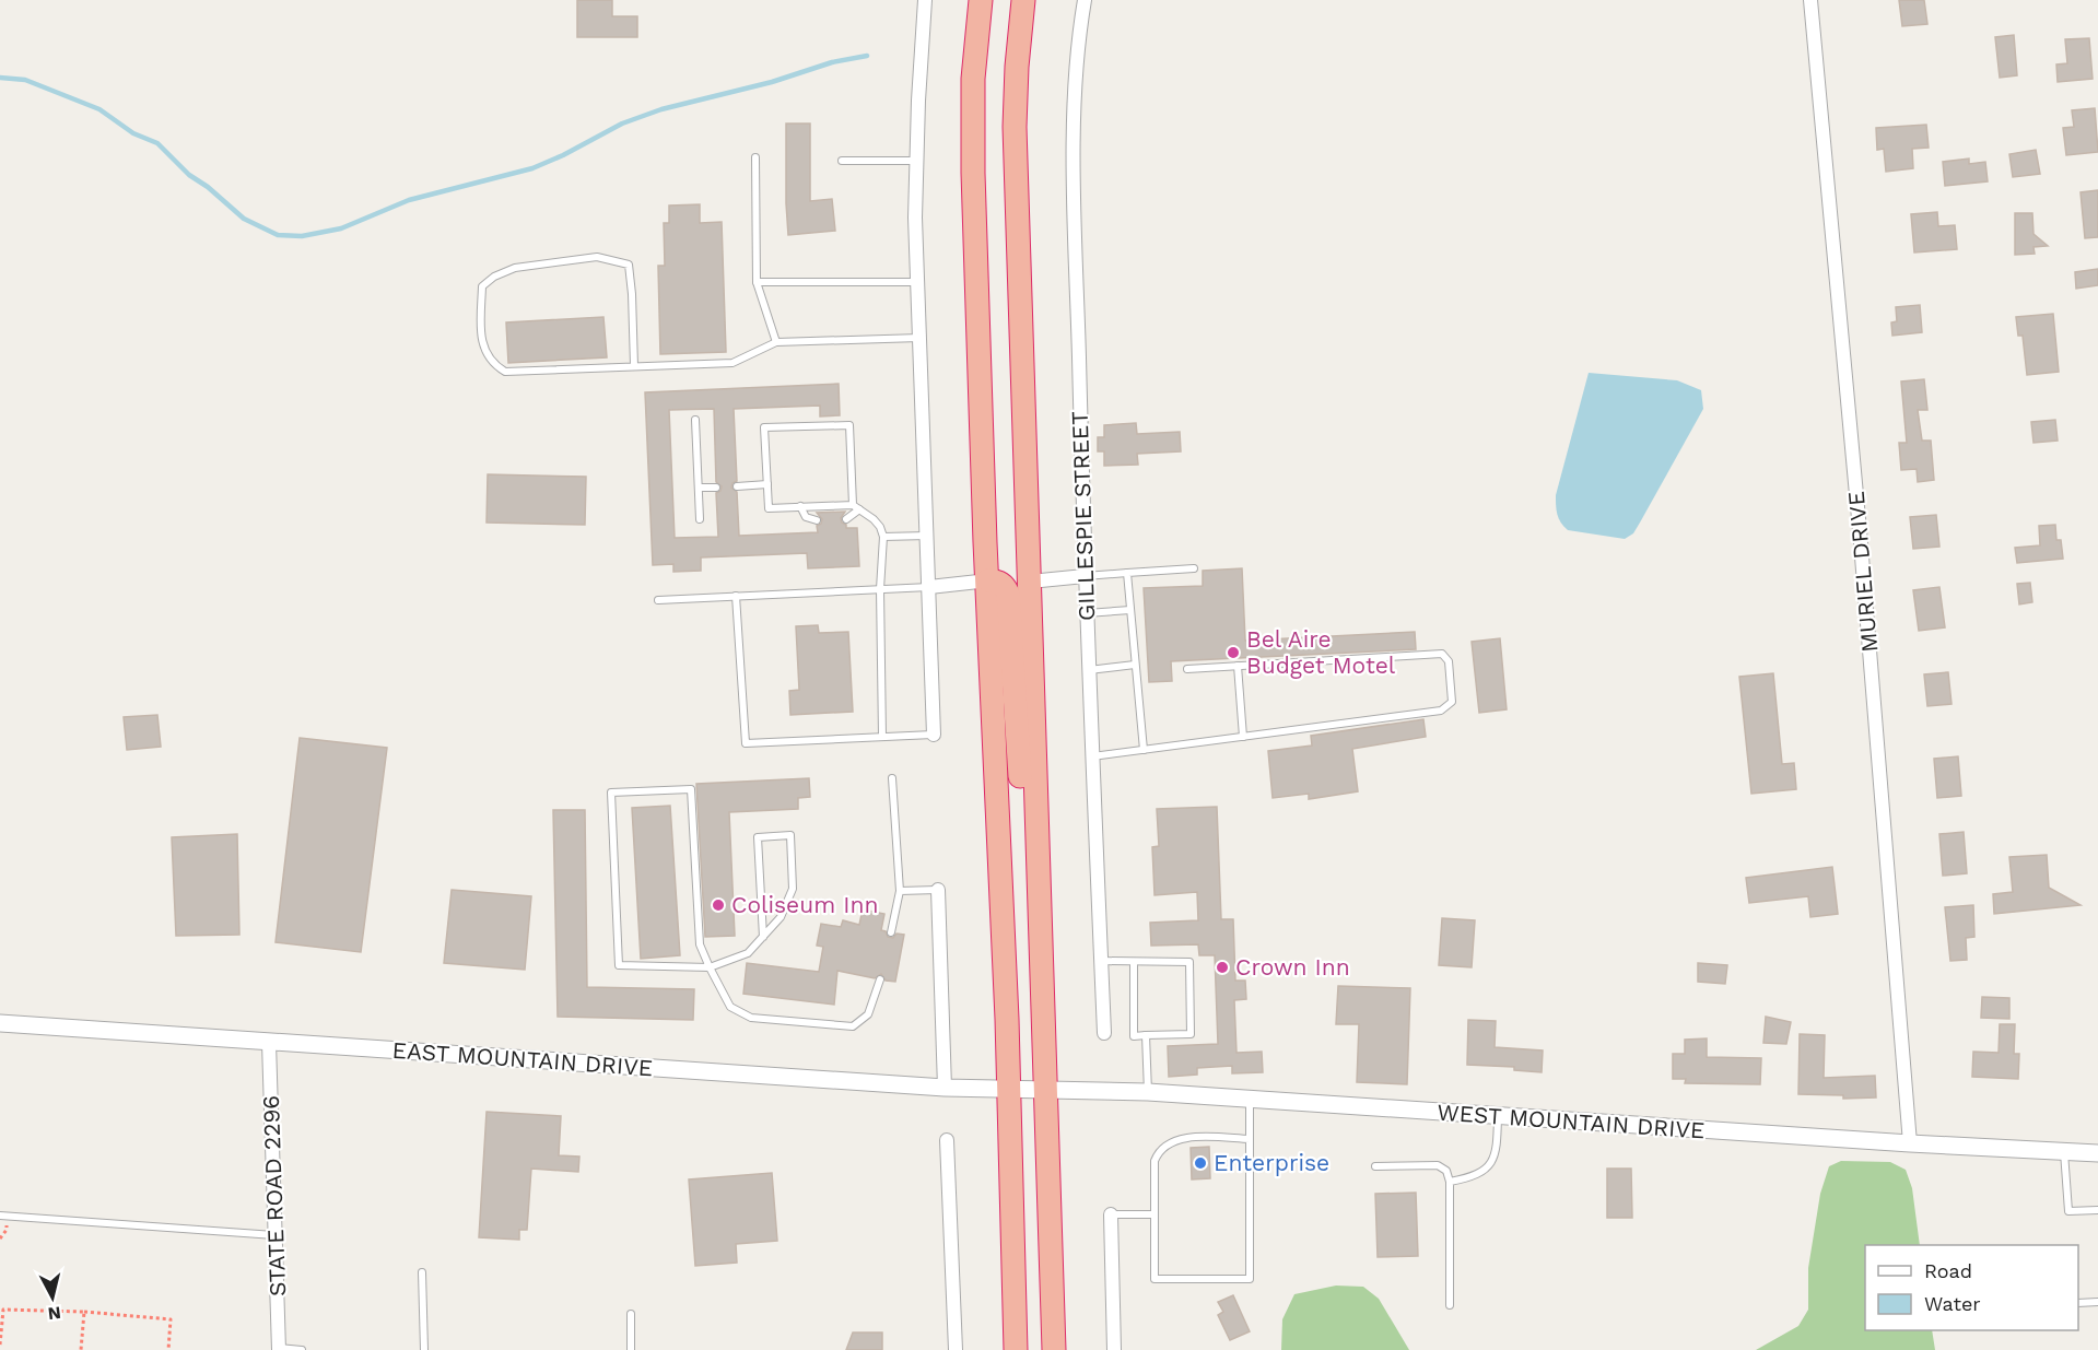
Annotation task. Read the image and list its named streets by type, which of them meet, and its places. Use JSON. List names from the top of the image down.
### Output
{
  "streets": {
    "street": [
      "GILLESPIE STREET",
      "MURIEL DRIVE",
      "EAST MOUNTAIN DRIVE",
      "WEST MOUNTAIN DRIVE",
      "STATE ROAD 2296"
    ]
  },
  "crossings": [
    ["MURIEL DRIVE", "WEST MOUNTAIN DRIVE"],
    ["EAST MOUNTAIN DRIVE", "WEST MOUNTAIN DRIVE"],
    ["EAST MOUNTAIN DRIVE", "STATE ROAD 2296"]
  ],
  "places": [
    "Bel Aire Budget Motel",
    "Coliseum Inn",
    "Crown Inn",
    "Enterprise"
  ],
  "legend": ["Road", "Water"],
  "north": "bottom"
}
